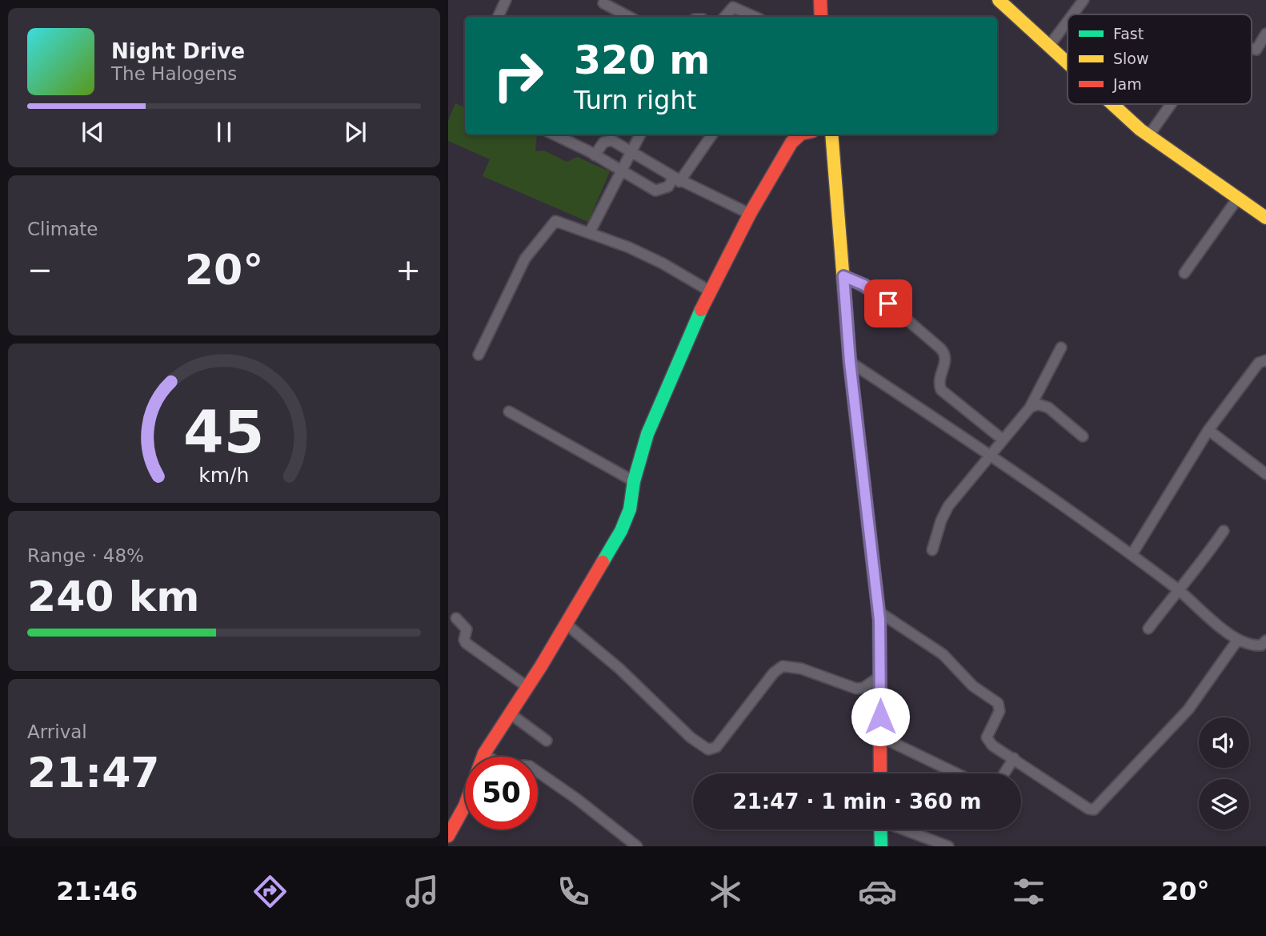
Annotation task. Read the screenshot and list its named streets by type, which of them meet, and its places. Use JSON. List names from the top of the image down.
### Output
{
  "legend": ["Fast", "Slow", "Jam"],
  "page": {
    "turn": ["320 m", "Turn right"],
    "song": ["Night Drive", "The Halogens"],
    "tile": [
      "Climate",
      ["Range · 48%", "240 km"],
      ["Arrival", "21:47"]
    ],
    "heat": ["−", "20°", "+"],
    "limit": "50",
    "trip": "21:47 · 1 min · 360 m",
    "tabs": ["21:46", "20°"],
    "gauge": ["45", "km/h"]
  }
}
